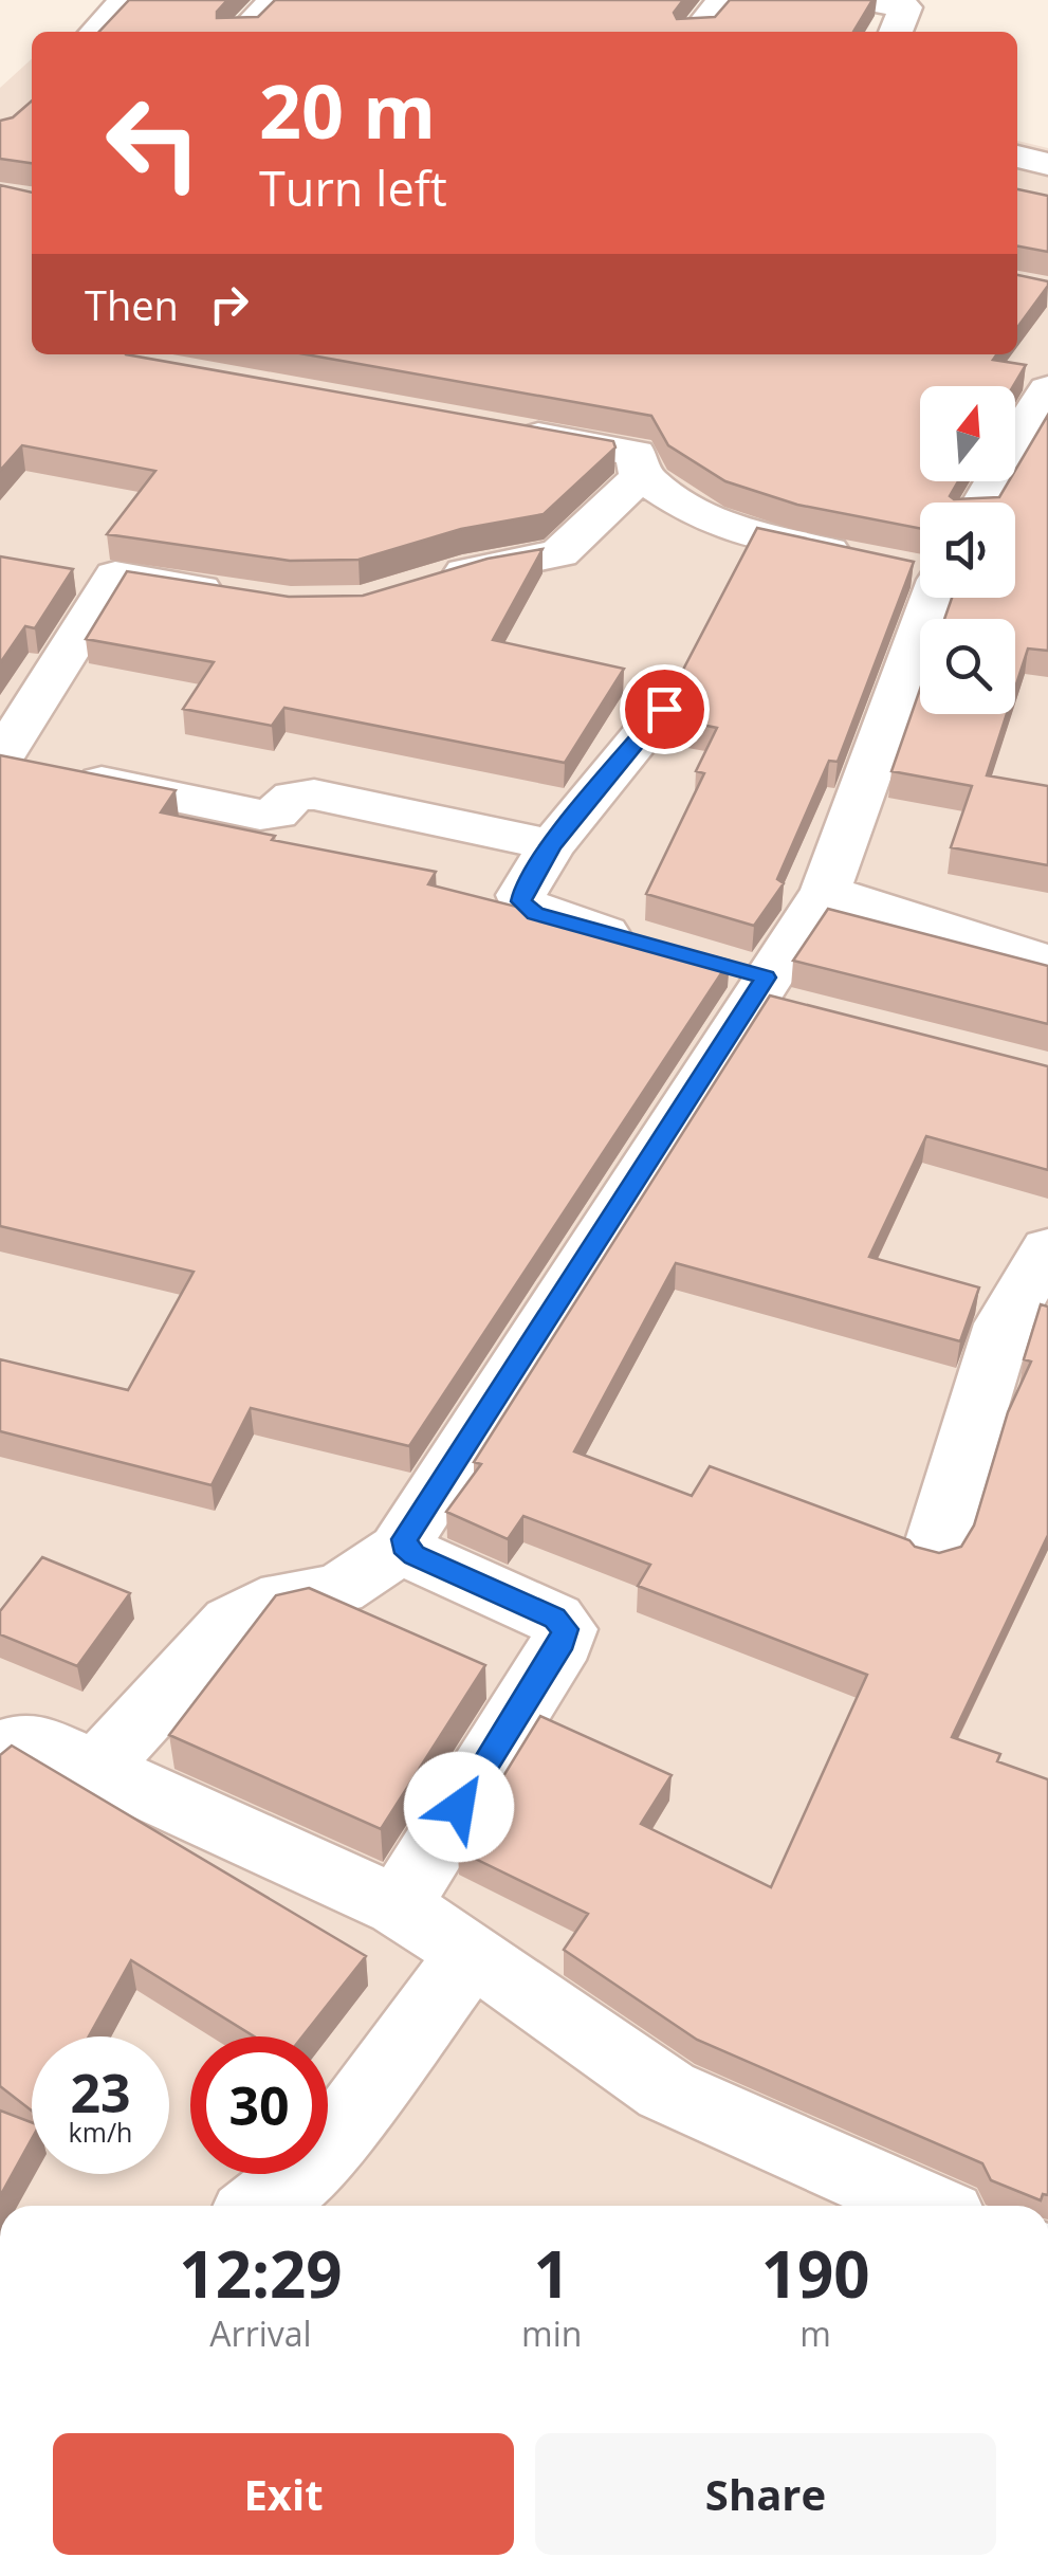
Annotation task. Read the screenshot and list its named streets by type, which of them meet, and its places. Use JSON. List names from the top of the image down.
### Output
{
  "north": "top",
  "page": {
    "turn": ["20 m", "Turn left"],
    "then": "Then",
    "speed": "23 km/h",
    "limit": "30",
    "eta": [
      "12:29",
      "Arrival",
      "1",
      "min",
      "190",
      "m"
    ],
    "buttons": ["Exit", "Share"]
  }
}
